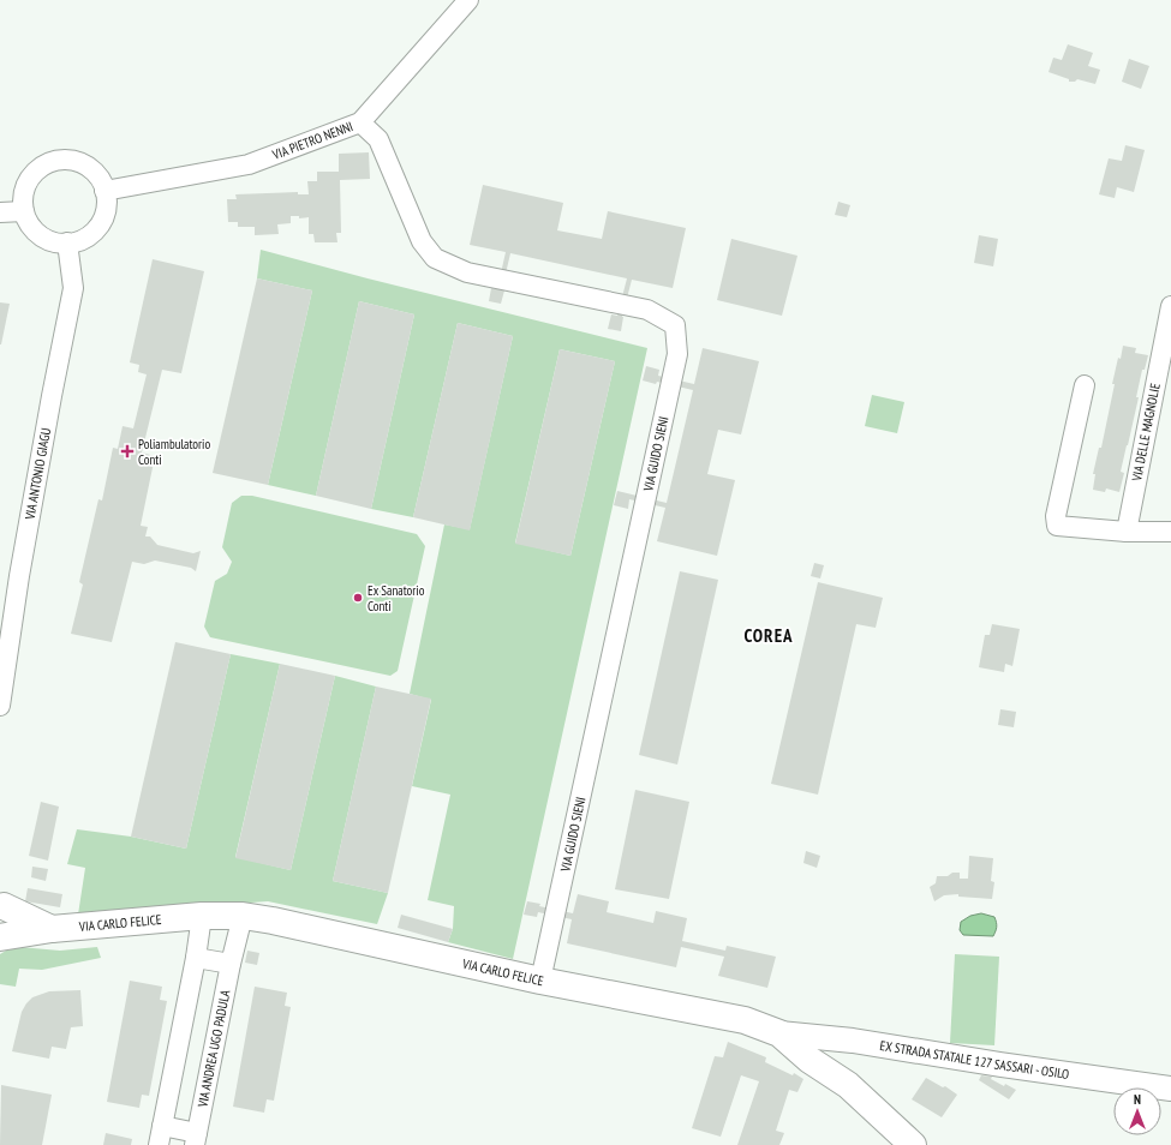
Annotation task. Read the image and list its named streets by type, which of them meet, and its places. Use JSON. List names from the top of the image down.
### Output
{
  "streets": {
    "main road": ["VIA CARLO FELICE"],
    "street": [
      "VIA PIETRO NENNI",
      "VIA DELLE MAGNOLIE",
      "VIA GUIDO SIENI",
      "VIA ANTONIO GIAGU",
      "VIA ANDREA UGO PADULA",
      "EX STRADA STATALE 127 SASSARI - OSILO"
    ]
  },
  "crossings": [
    ["VIA PIETRO NENNI", "VIA GUIDO SIENI"],
    ["VIA PIETRO NENNI", "VIA ANTONIO GIAGU"],
    ["VIA GUIDO SIENI", "VIA CARLO FELICE"],
    ["VIA CARLO FELICE", "VIA ANDREA UGO PADULA"],
    ["VIA CARLO FELICE", "EX STRADA STATALE 127 SASSARI - OSILO"]
  ],
  "districts": ["COREA"],
  "places": {
    "health": ["Poliambulatorio Conti"],
    "other": ["Ex Sanatorio Conti"]
  },
  "north": "top"
}
